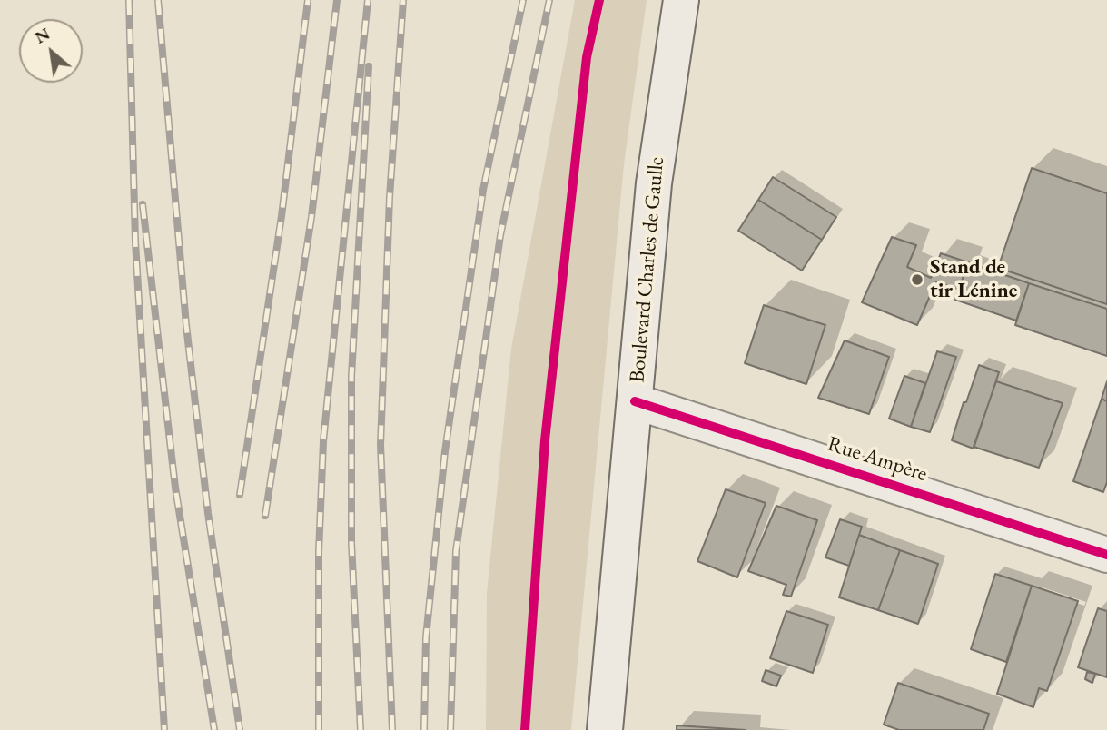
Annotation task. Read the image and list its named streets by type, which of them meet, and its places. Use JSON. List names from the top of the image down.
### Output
{
  "streets": {
    "main road": ["Boulevard Charles de Gaulle", "Rue Ampère"]
  },
  "crossings": [
    ["Boulevard Charles de Gaulle", "Rue Ampère"]
  ],
  "places": ["Stand de tir Lénine"],
  "north": "top left"
}
